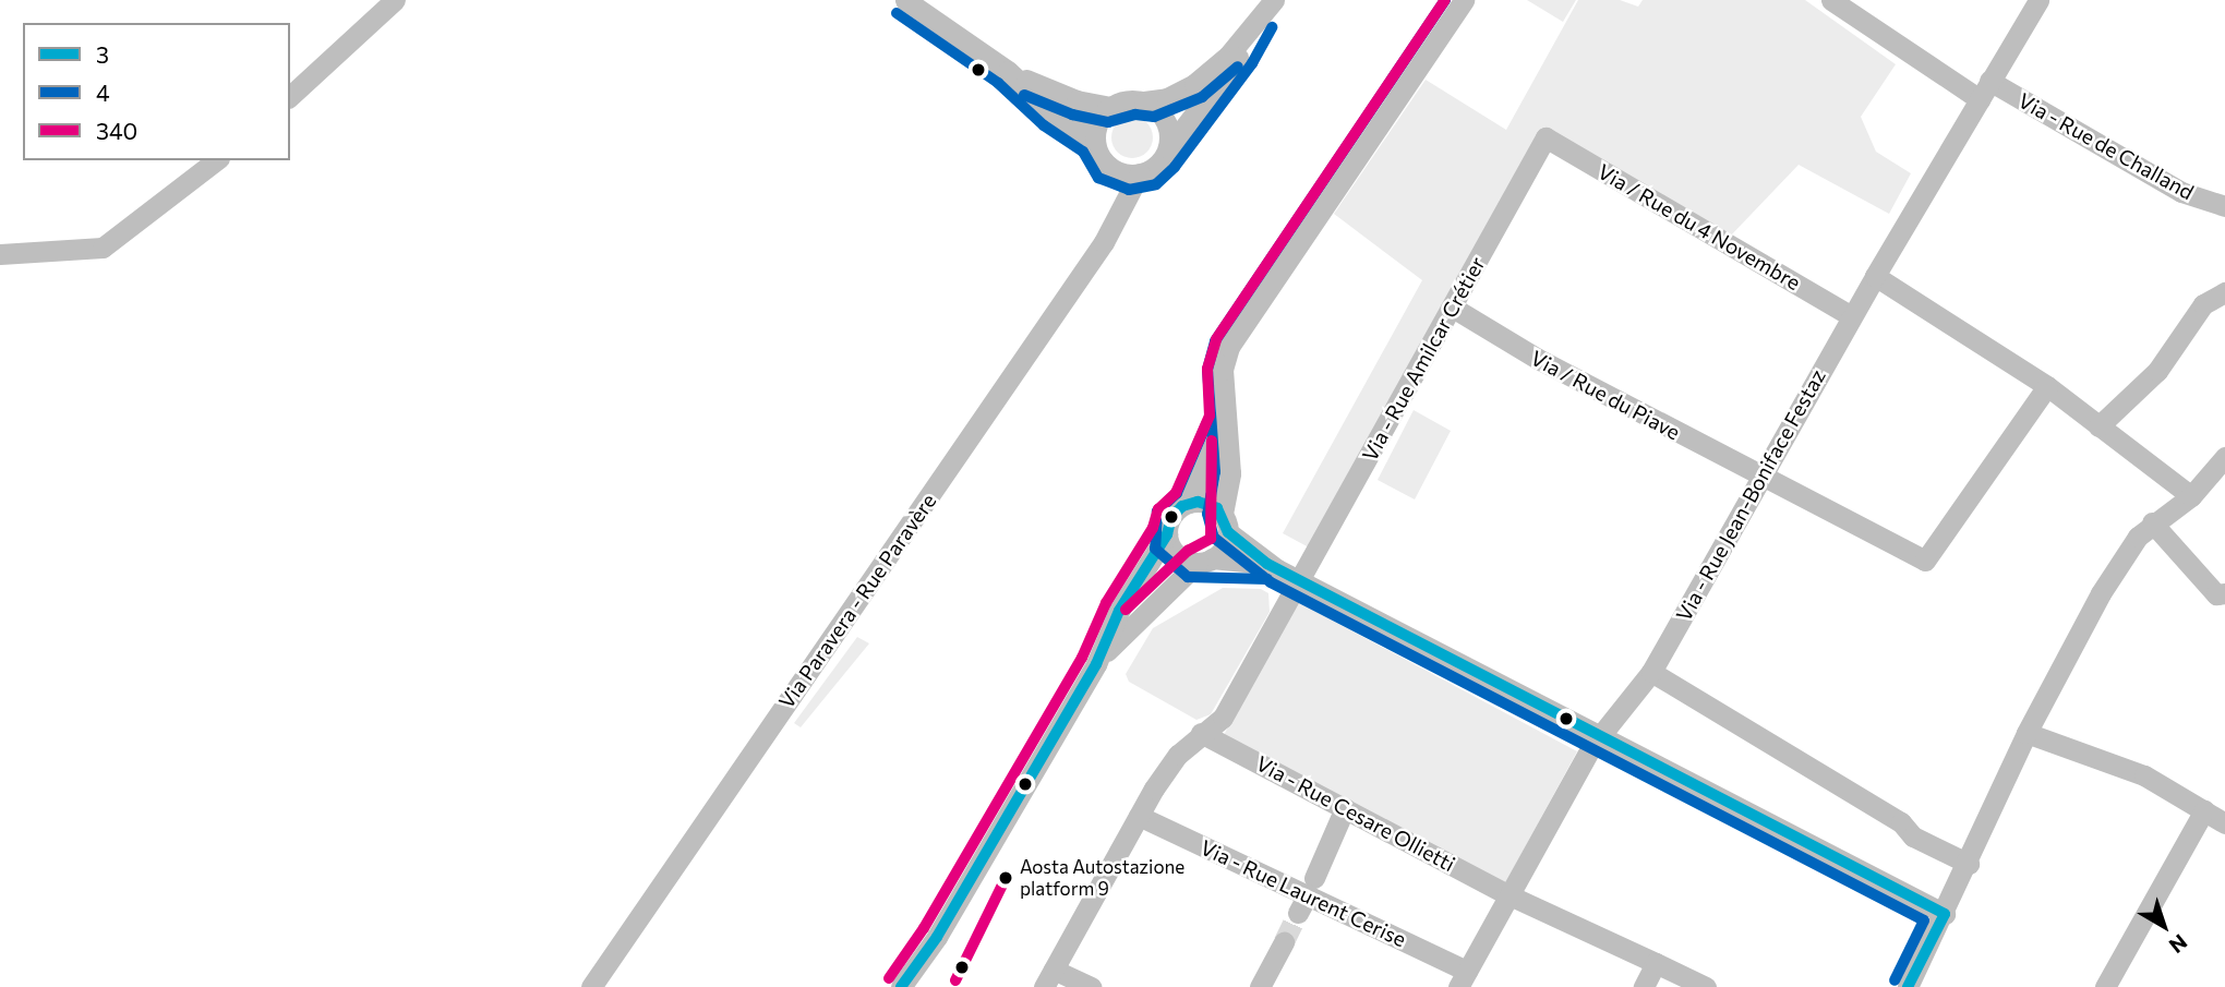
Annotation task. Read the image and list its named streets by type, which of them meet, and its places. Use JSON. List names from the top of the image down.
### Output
{
  "streets": {
    "street": [
      "Via - Rue de Challand",
      "Via / Rue du 4 Novembre",
      "Via - Rue Amilcar Crétier",
      "Via / Rue du Piave",
      "Via - Rue Jean-Boniface Festaz",
      "Via Paravera - Rue Paravère",
      "Via - Rue Cesare Ollietti",
      "Via - Rue Laurent Cerise"
    ]
  },
  "crossings": [
    ["Via - Rue de Challand", "Via - Rue Jean-Boniface Festaz"],
    ["Via / Rue du 4 Novembre", "Via - Rue Amilcar Crétier"],
    ["Via / Rue du 4 Novembre", "Via - Rue Jean-Boniface Festaz"],
    ["Via - Rue Amilcar Crétier", "Via / Rue du Piave"],
    ["Via - Rue Amilcar Crétier", "Via - Rue Cesare Ollietti"],
    ["Via - Rue Amilcar Crétier", "Via - Rue Laurent Cerise"],
    ["Via / Rue du Piave", "Via - Rue Jean-Boniface Festaz"],
    ["Via - Rue Jean-Boniface Festaz", "Via - Rue Cesare Ollietti"],
    ["Via - Rue Jean-Boniface Festaz", "Via - Rue Laurent Cerise"]
  ],
  "places": ["Aosta Autostazione platform 9"],
  "lines": ["transit line 4", "transit line 340", "transit line 3"],
  "legend": ["3", "4", "340"],
  "north": "bottom right"
}
